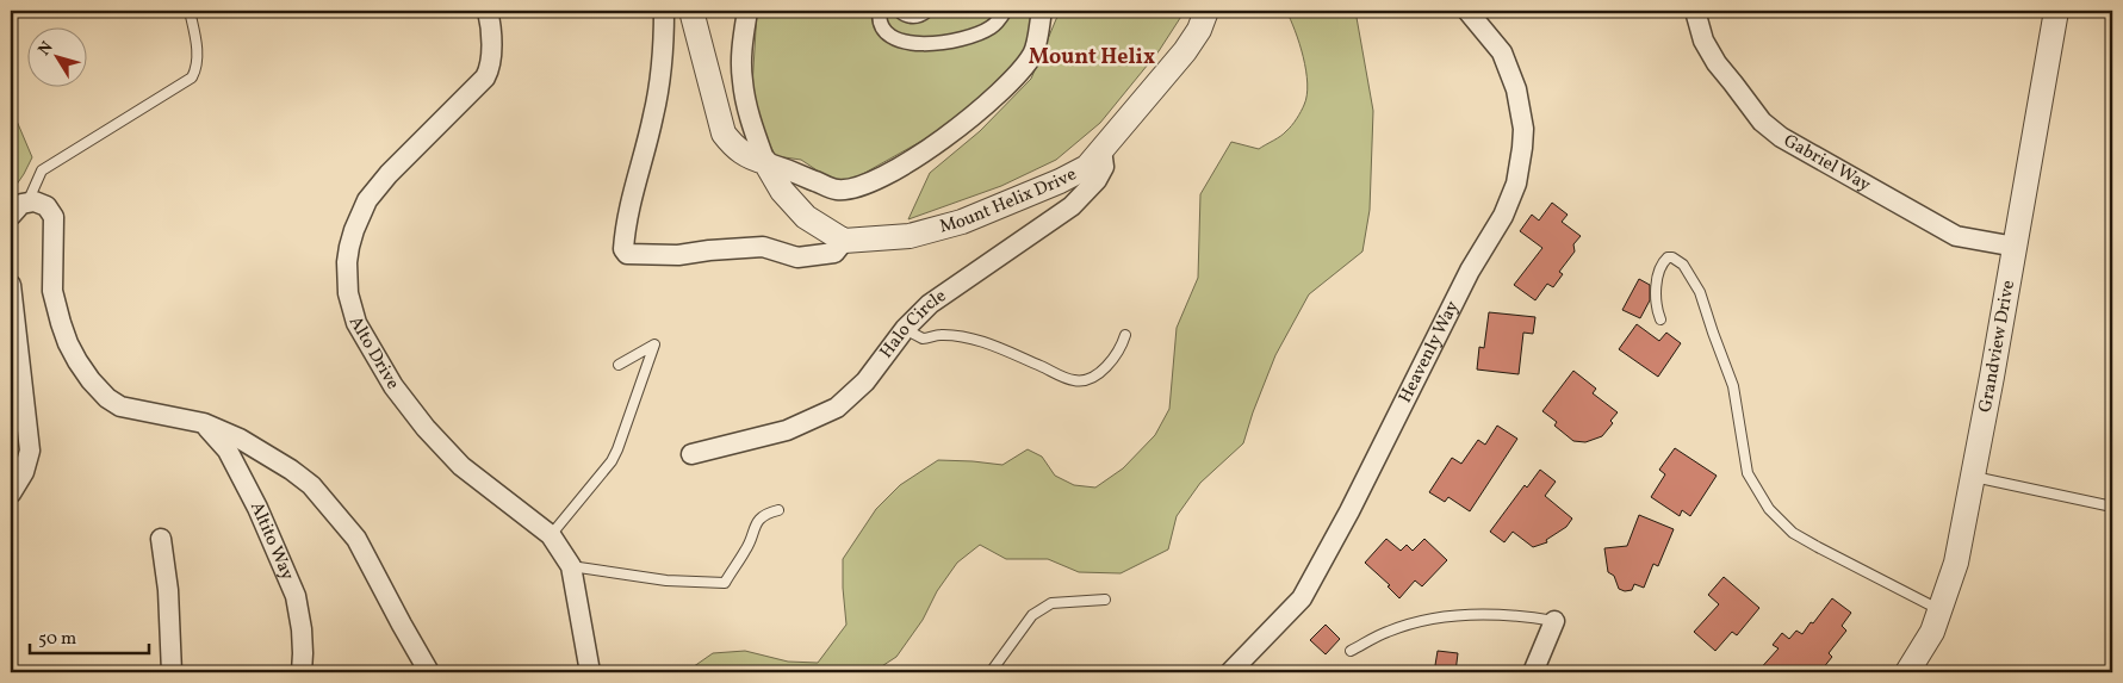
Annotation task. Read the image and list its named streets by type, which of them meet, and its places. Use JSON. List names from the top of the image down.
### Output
{
  "streets": {
    "street": [
      "Gabriel Way",
      "Mount Helix Drive",
      "Halo Circle",
      "Grandview Drive",
      "Alto Drive",
      "Heavenly Way",
      "Altito Way"
    ]
  },
  "crossings": [
    ["Gabriel Way", "Grandview Drive"],
    ["Mount Helix Drive", "Halo Circle"]
  ],
  "districts": ["Mount Helix"],
  "scale_bar": "50 m",
  "north": "top left"
}
